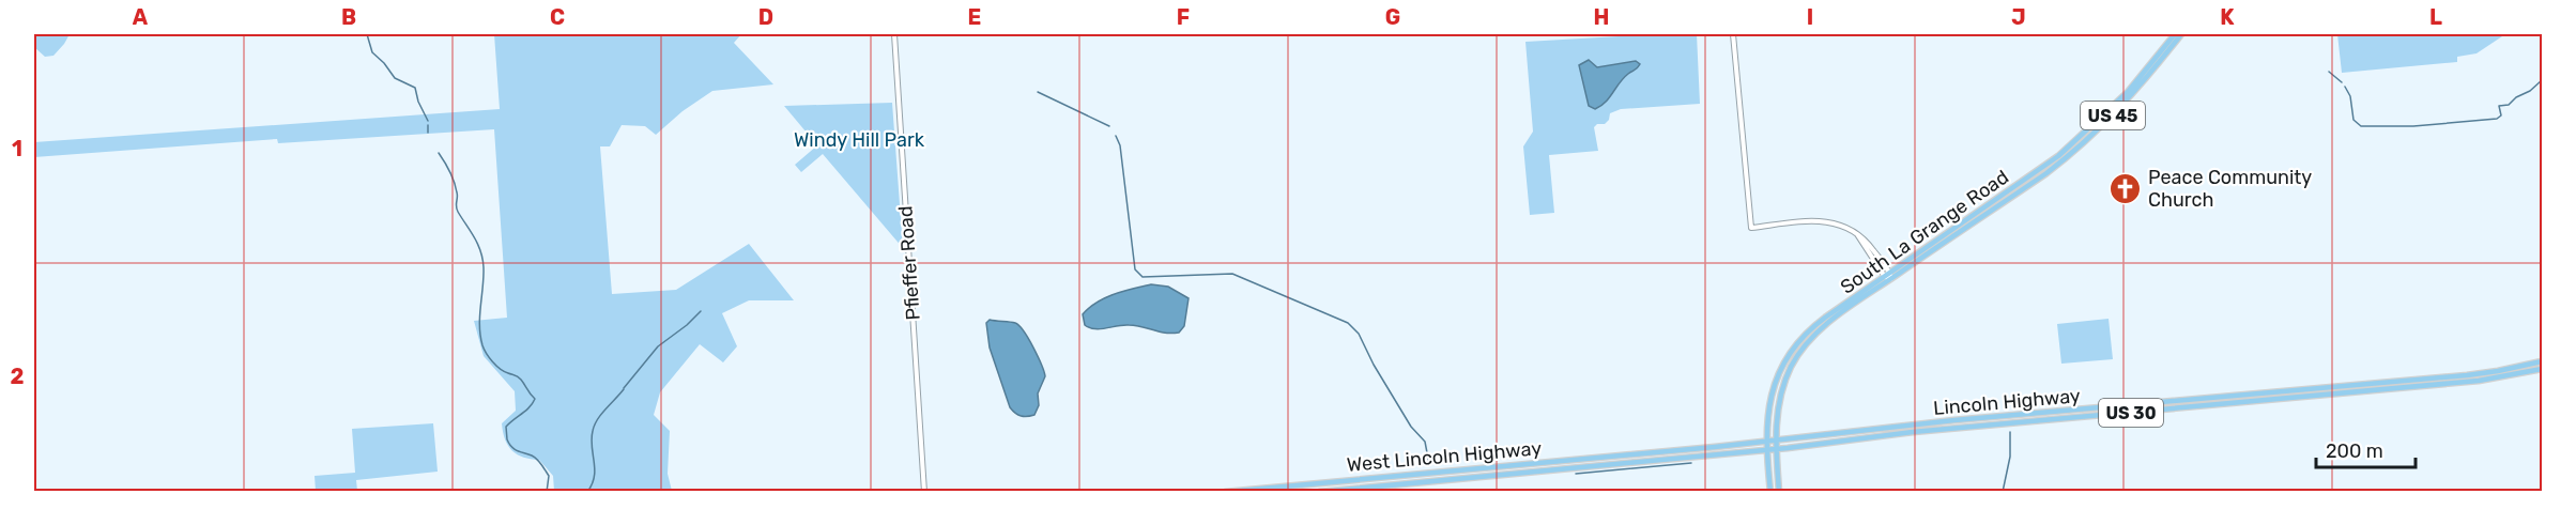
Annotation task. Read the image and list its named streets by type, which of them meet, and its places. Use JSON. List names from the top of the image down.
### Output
{
  "streets": {
    "main road": [
      "US 45",
      "South La Grange Road",
      "Lincoln Highway",
      "US 30",
      "West Lincoln Highway"
    ],
    "street": ["Pfieffer Road"]
  },
  "crossings": [
    ["South La Grange Road", "Lincoln Highway"],
    ["Lincoln Highway", "West Lincoln Highway"]
  ],
  "parks": ["Windy Hill Park"],
  "places": {
    "church": ["Peace Community Church"]
  },
  "scale_bar": "200 m",
  "grid": {
    "columns": [
      "A",
      "B",
      "C",
      "D",
      "E",
      "F",
      "G",
      "H",
      "I",
      "J",
      "K",
      "L"
    ],
    "rows": ["1", "2"]
  }
}
